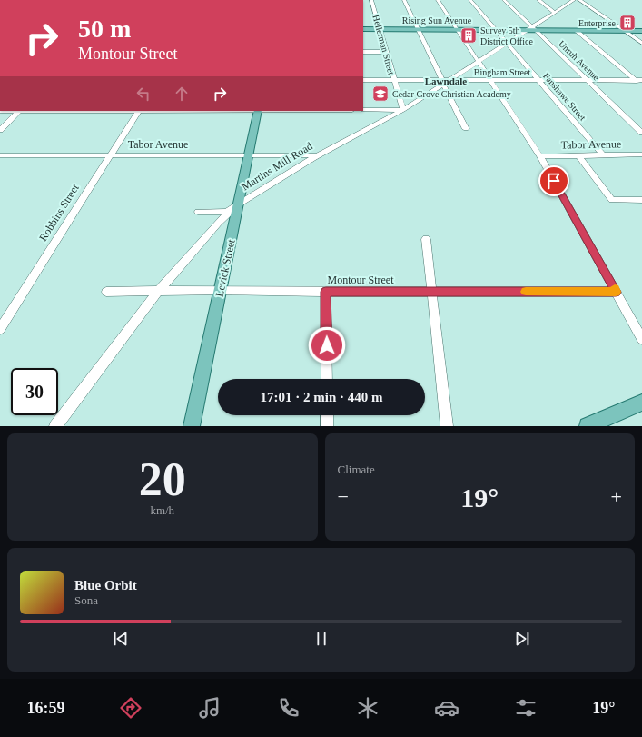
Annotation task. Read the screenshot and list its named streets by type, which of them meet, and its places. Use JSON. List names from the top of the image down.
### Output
{
  "streets": {
    "main road": ["Rising Sun Avenue", "Levick Street"],
    "street": [
      "Hellerman Street",
      "Unruh Avenue",
      "Bingham Street",
      "Fanshawe Street",
      "Tabor Avenue",
      "Martins Mill Road",
      "Robbins Street",
      "Montour Street"
    ]
  },
  "crossings": [
    ["Rising Sun Avenue", "Hellerman Street"],
    ["Rising Sun Avenue", "Unruh Avenue"],
    ["Rising Sun Avenue", "Fanshawe Street"],
    ["Hellerman Street", "Bingham Street"],
    ["Hellerman Street", "Martins Mill Road"],
    ["Unruh Avenue", "Bingham Street"],
    ["Bingham Street", "Fanshawe Street"],
    ["Bingham Street", "Martins Mill Road"],
    ["Fanshawe Street", "Tabor Avenue"],
    ["Tabor Avenue", "Martins Mill Road"],
    ["Tabor Avenue", "Robbins Street"],
    ["Tabor Avenue", "Levick Street"],
    ["Martins Mill Road", "Levick Street"],
    ["Martins Mill Road", "Montour Street"],
    ["Levick Street", "Montour Street"]
  ],
  "districts": ["Lawndale"],
  "places": {
    "building": ["Enterprise", "Survey 5th District Office"],
    "school or university": ["Cedar Grove Christian Academy"]
  },
  "page": {
    "turn": ["50 m", "Montour Street"],
    "limit": "30",
    "trip": "17:01 · 2 min · 440 m",
    "tile": [
      ["20", "km/h"],
      "Climate"
    ],
    "heat": ["−", "19°", "+"],
    "song": ["Blue Orbit", "Sona"],
    "tabs": ["16:59", "19°"]
  }
}
